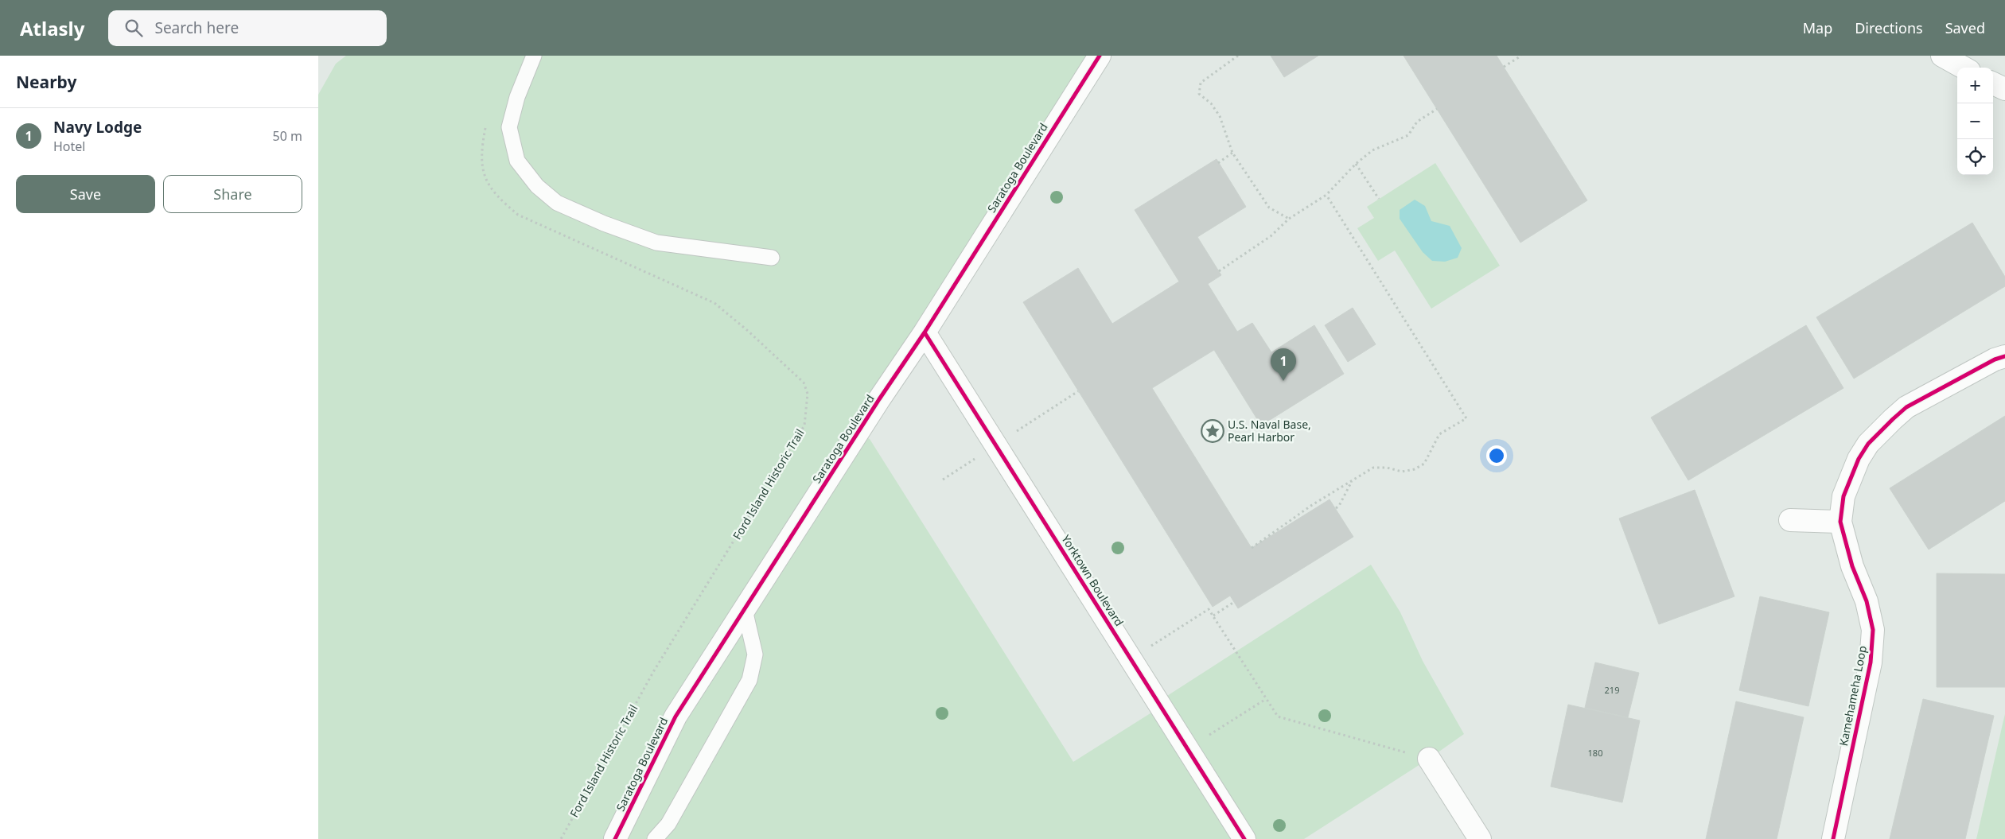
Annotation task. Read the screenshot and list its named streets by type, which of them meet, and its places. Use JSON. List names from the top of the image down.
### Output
{
  "streets": {
    "street": ["Saratoga Boulevard", "Yorktown Boulevard", "Kamehameha Loop"],
    "path": ["Ford Island Historic Trail"]
  },
  "crossings": [
    ["Saratoga Boulevard", "Yorktown Boulevard"]
  ],
  "places": {
    "place": ["U.S. Naval Base, Pearl Harbor"]
  },
  "house_numbers": ["219", "180"],
  "page": {
    "header": "Atlasly",
    "search": "Search here",
    "nav": ["Map", "Directions", "Saved"],
    "heading": "Nearby",
    "map_buttons": ["+", "−"],
    "list": [
      {
        "mark": "1",
        "name": "Navy Lodge",
        "note": "Hotel",
        "value": "50 m"
      }
    ],
    "buttons": ["Save", "Share"],
    "pins": "1"
  }
}
